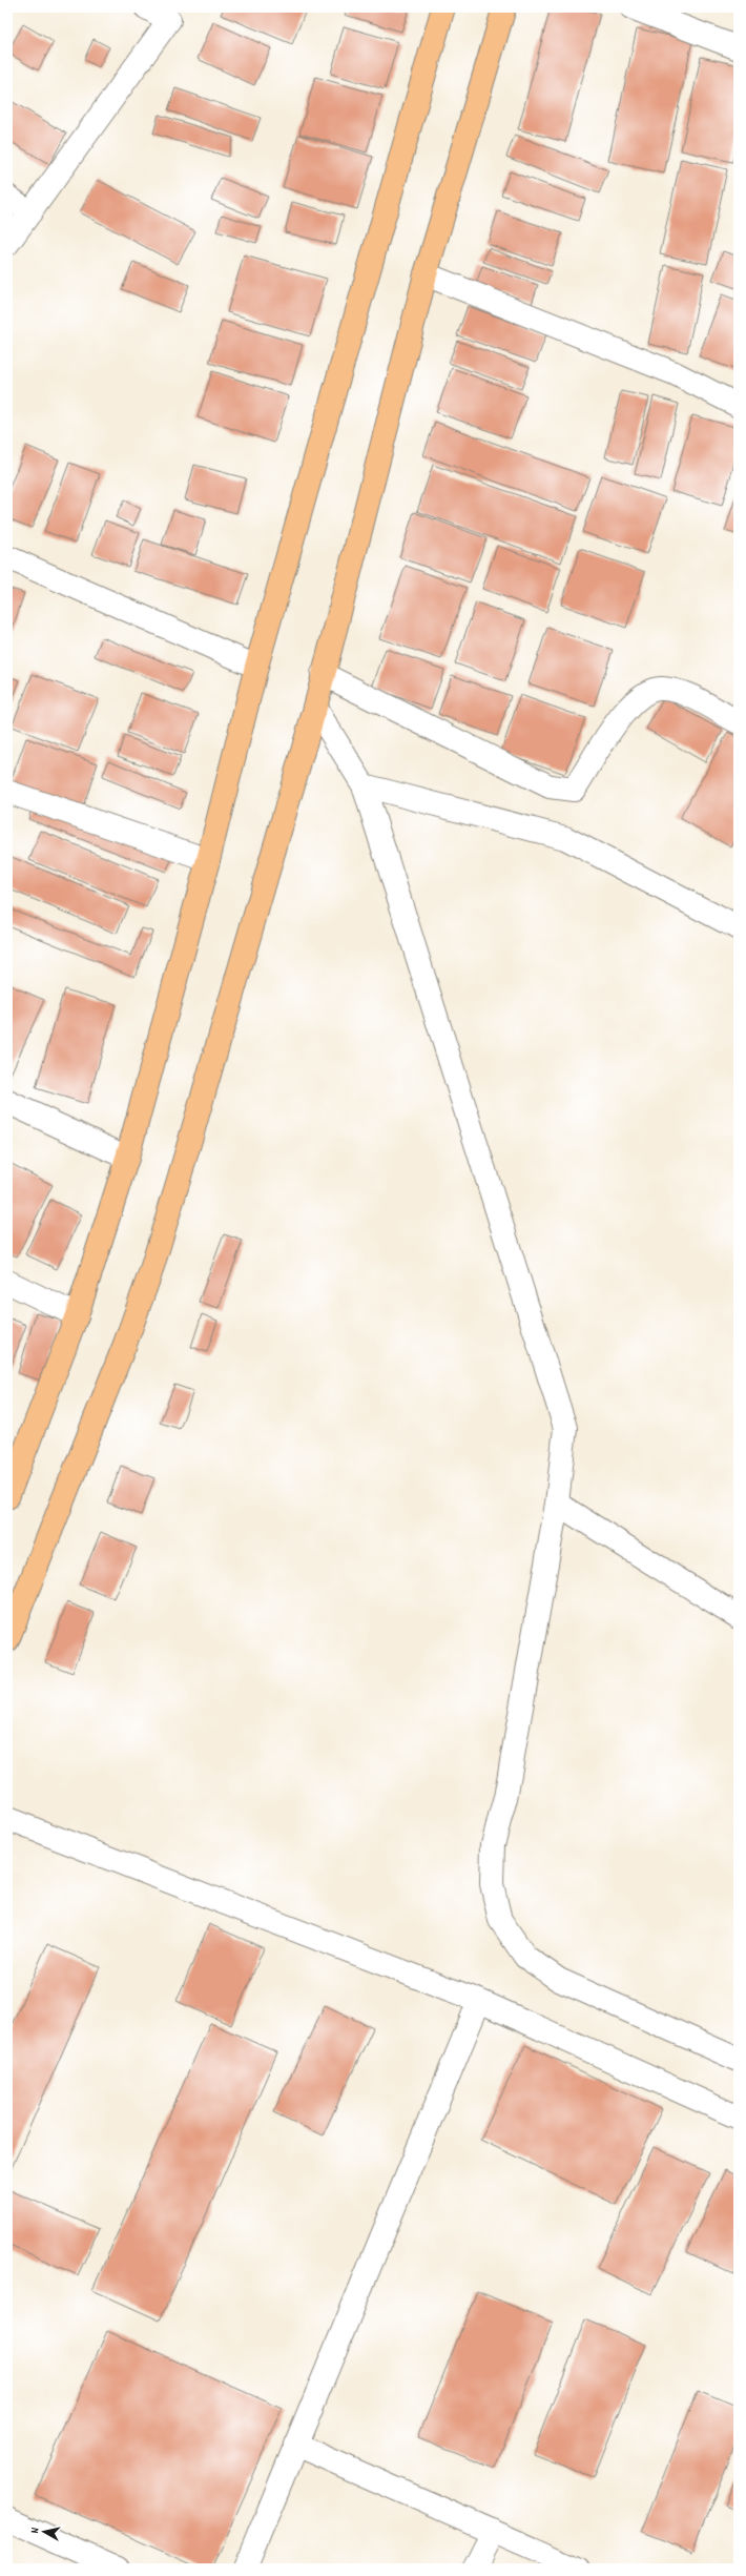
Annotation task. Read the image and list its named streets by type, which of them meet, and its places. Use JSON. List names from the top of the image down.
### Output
{
  "north": "left"
}
